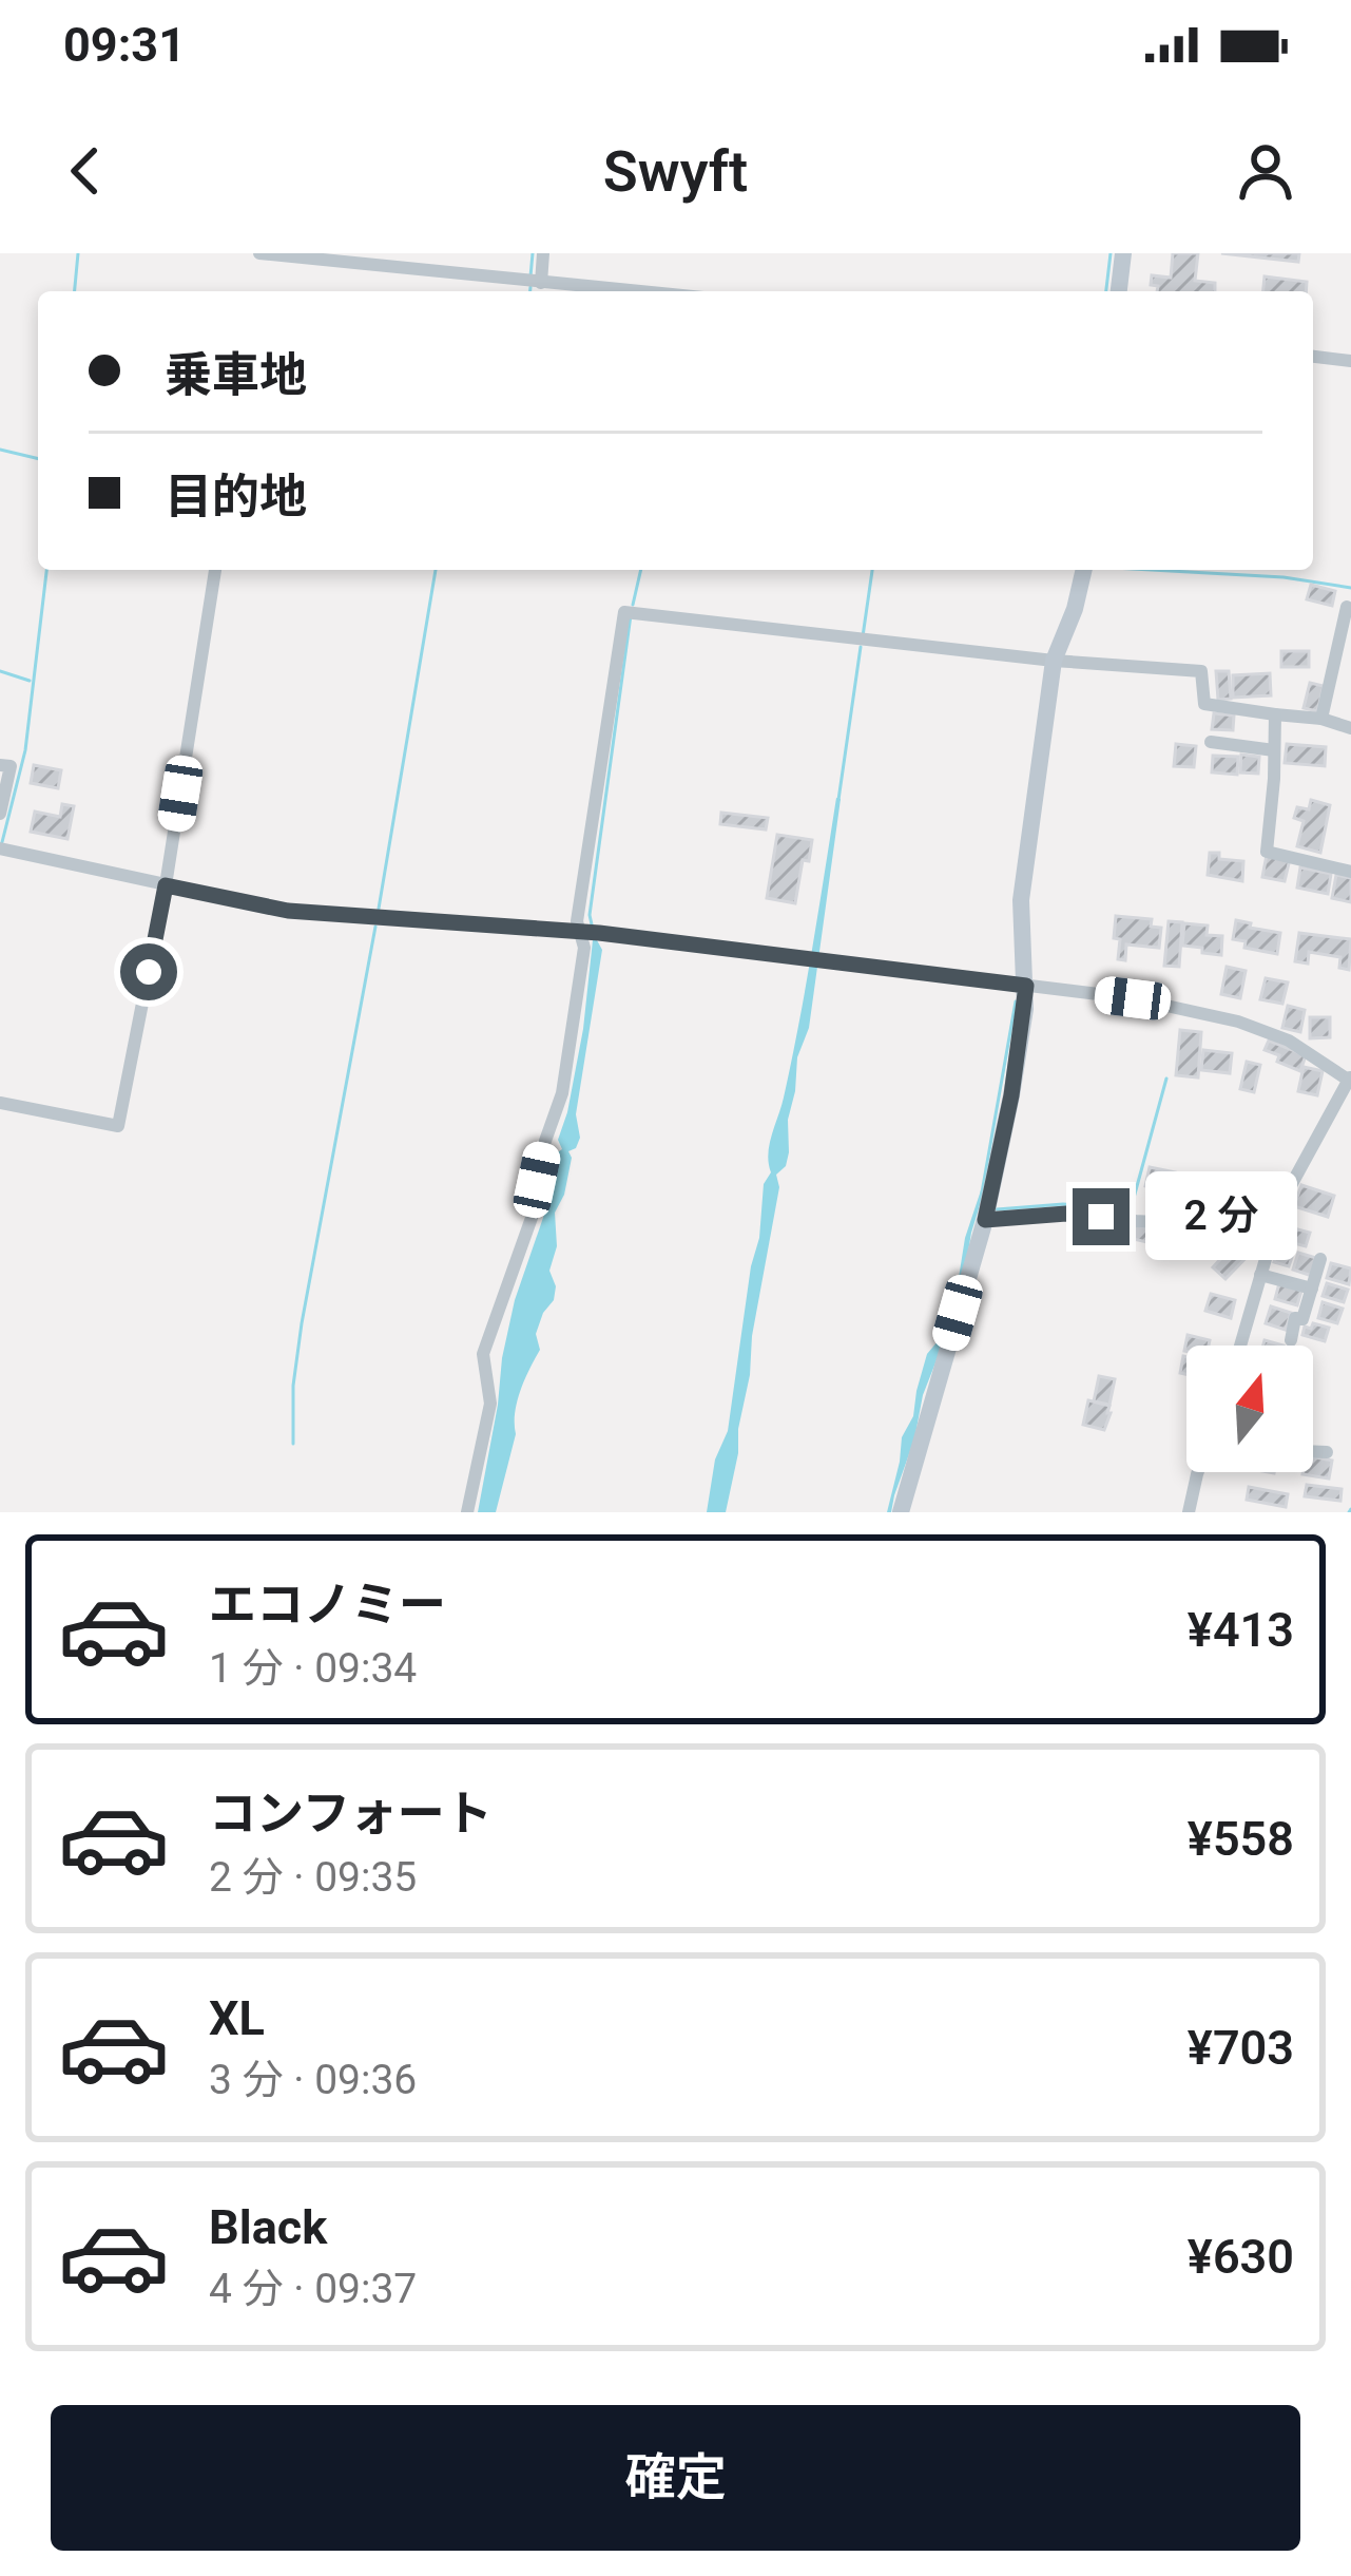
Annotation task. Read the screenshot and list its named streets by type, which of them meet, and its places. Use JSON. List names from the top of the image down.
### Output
{
  "north": "top",
  "page": {
    "status": "09:31",
    "header": "Swyft",
    "banner": ["乗車地", "目的地"],
    "bubble": "2 分",
    "list": [
      {
        "name": "エコノミー",
        "note": "1 分 · 09:34",
        "value": "¥413"
      },
      {
        "name": "コンフォート",
        "note": "2 分 · 09:35",
        "value": "¥558"
      },
      {
        "name": "XL",
        "note": "3 分 · 09:36",
        "value": "¥703"
      },
      {
        "name": "Black",
        "note": "4 分 · 09:37",
        "value": "¥630"
      }
    ],
    "buttons": "確定"
  }
}
